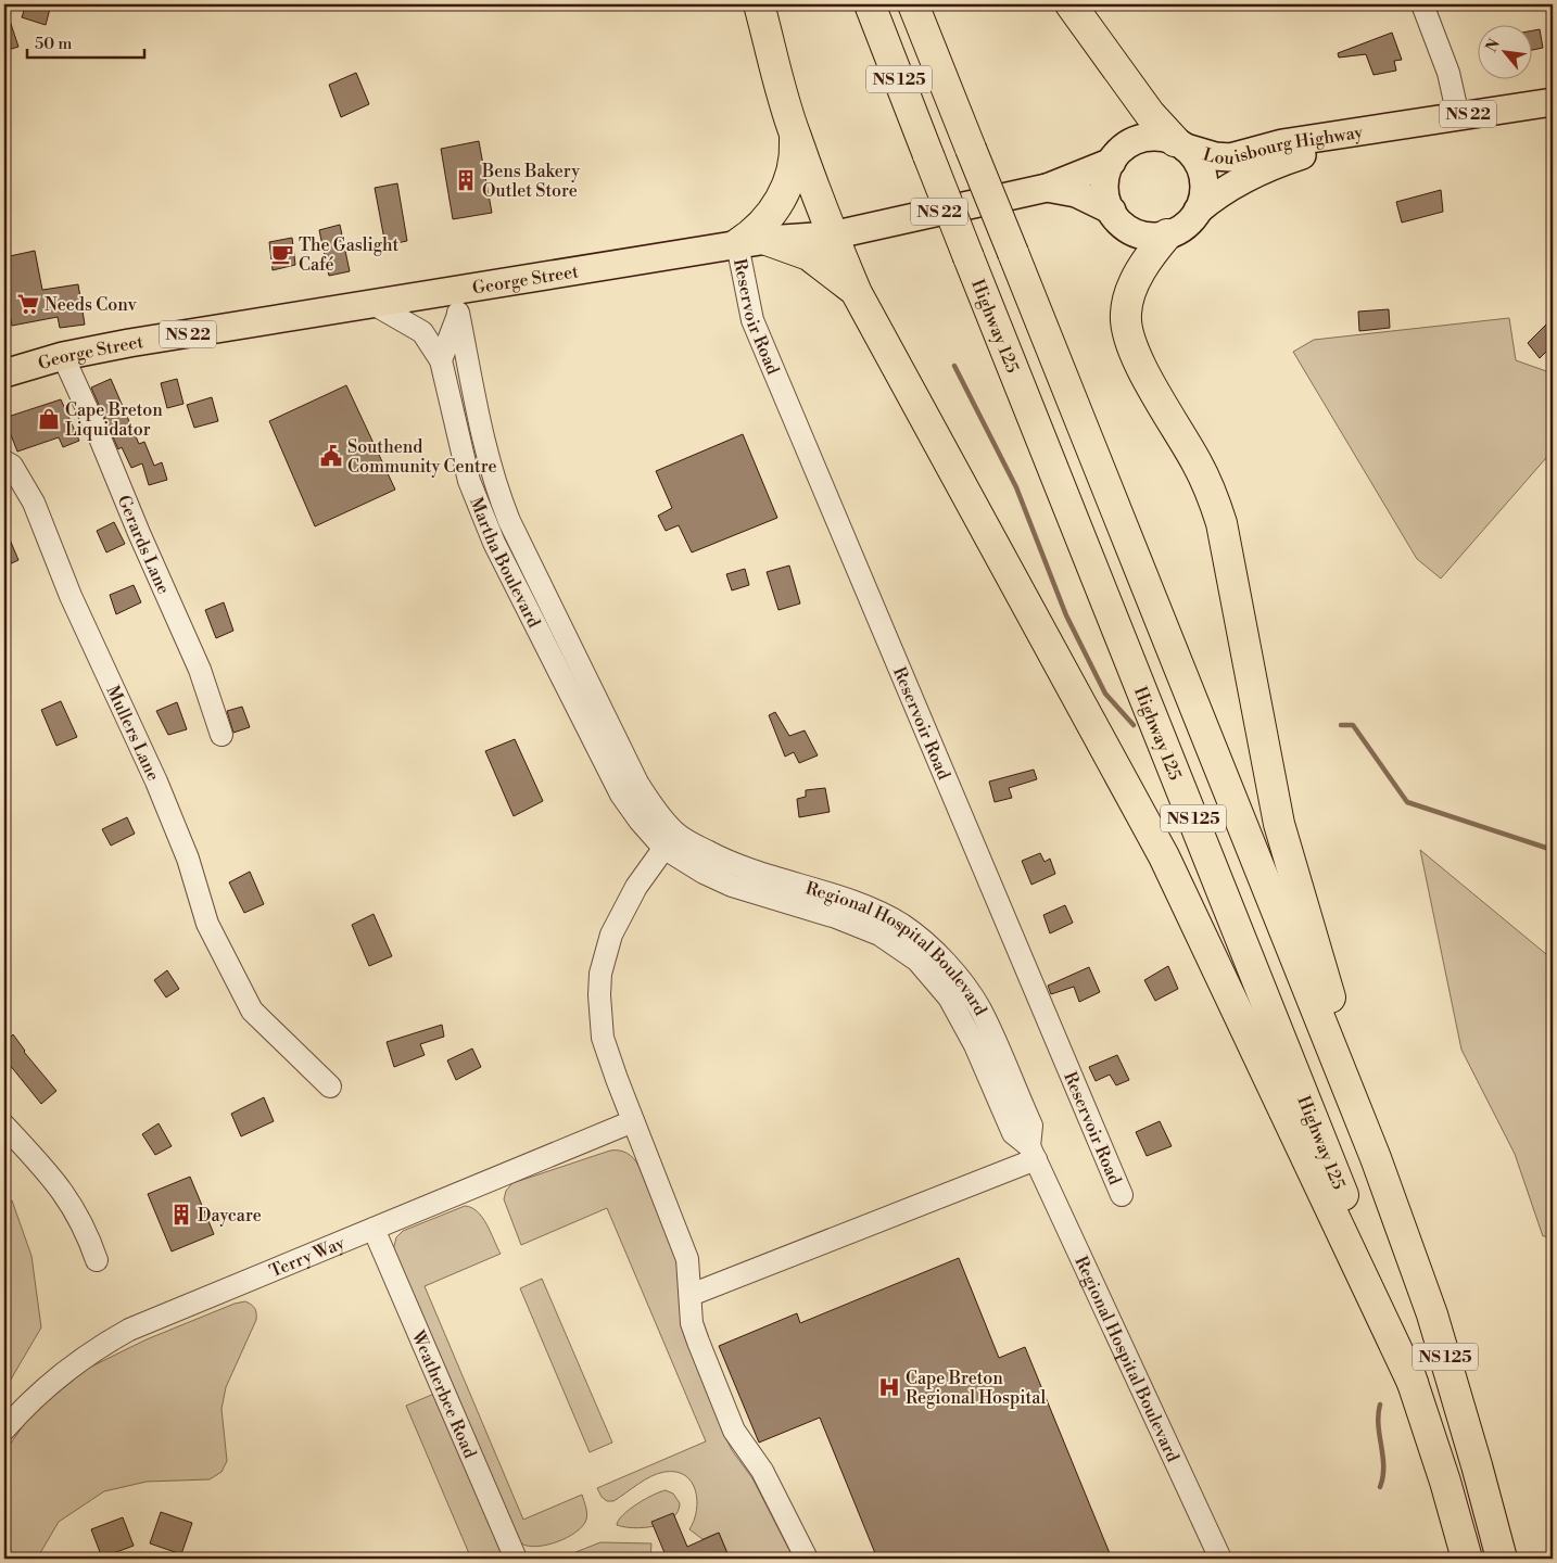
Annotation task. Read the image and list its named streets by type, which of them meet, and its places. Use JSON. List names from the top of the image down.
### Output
{
  "streets": {
    "highway": ["NS 125", "Highway 125"],
    "main road": ["NS 22", "Louisbourg Highway", "George Street"],
    "street": [
      "Reservoir Road",
      "Gerards Lane",
      "Martha Boulevard",
      "Mullers Lane",
      "Regional Hospital Boulevard",
      "Terry Way",
      "Weatherbee Road"
    ]
  },
  "crossings": [
    ["Louisbourg Highway", "George Street"],
    ["George Street", "Reservoir Road"],
    ["George Street", "Gerards Lane"],
    ["George Street", "Martha Boulevard"],
    ["Martha Boulevard", "Regional Hospital Boulevard"],
    ["Terry Way", "Weatherbee Road"]
  ],
  "places": {
    "building": ["Bens Bakery Outlet Store", "Daycare"],
    "cafe": ["The Gaslight Café"],
    "supermarket": ["Needs Conv"],
    "shop": ["Cape Breton Liquidator"],
    "public building": ["Southend Community Centre"],
    "hospital": ["Cape Breton Regional Hospital"]
  },
  "scale_bar": "50 m",
  "north": "top left"
}
